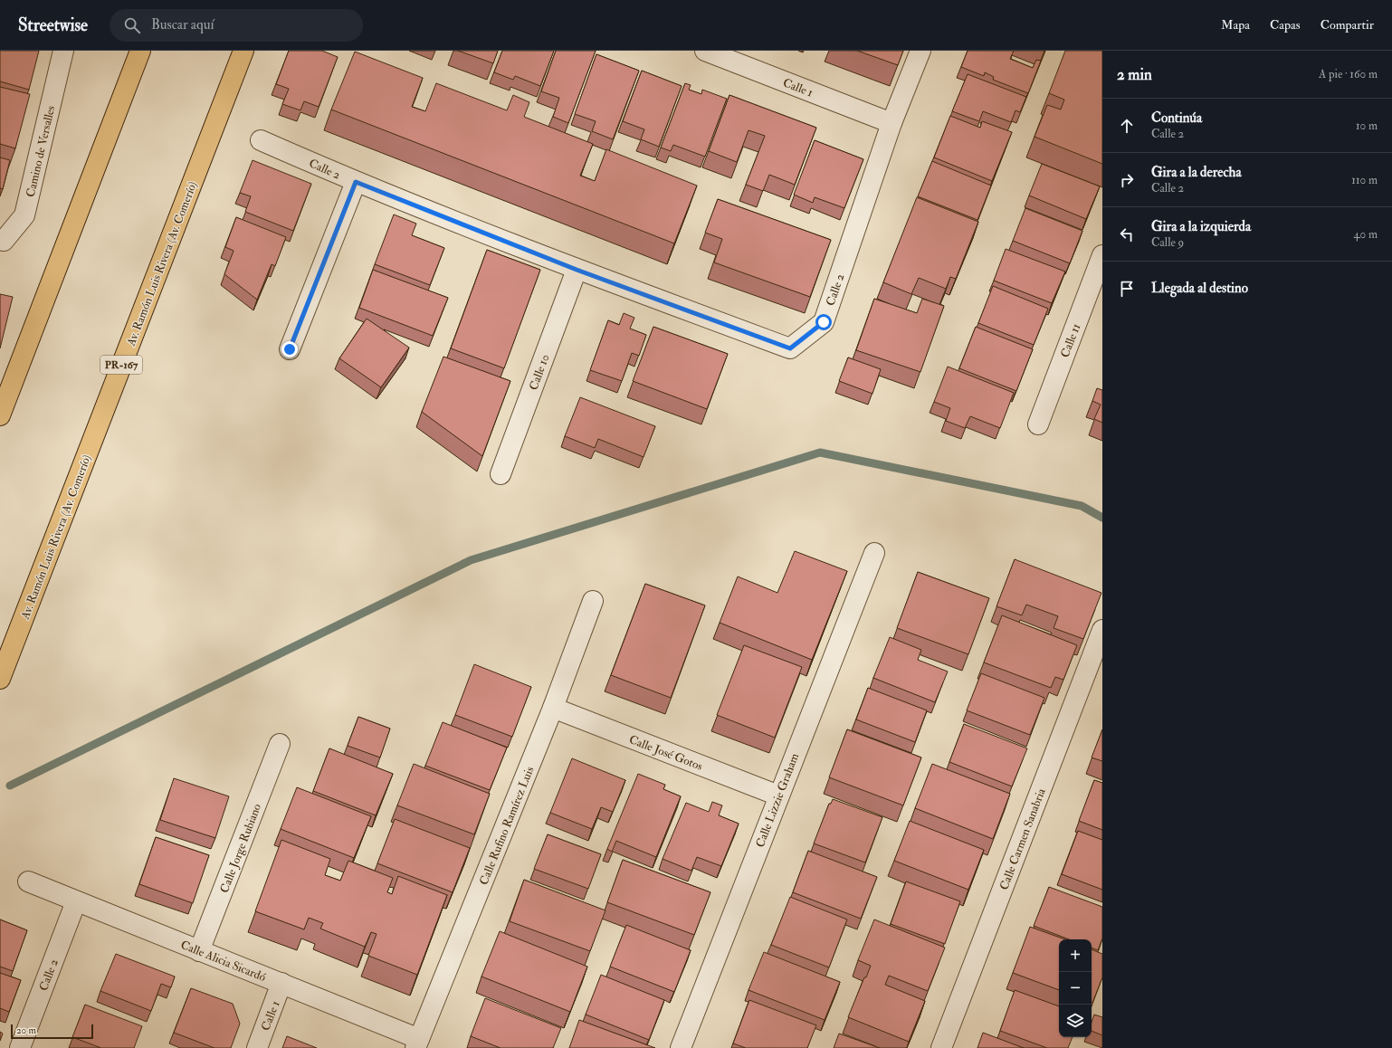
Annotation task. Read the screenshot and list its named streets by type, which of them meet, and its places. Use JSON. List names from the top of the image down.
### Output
{
  "streets": {
    "main road": ["Av. Ramón Luis Rivera (Av. Comerío)", "PR-167"],
    "street": [
      "Calle 1",
      "Camino de Versalles",
      "Calle 2",
      "Calle 11",
      "Calle 10",
      "Calle José Gotos",
      "Calle Lizzie Graham",
      "Calle Rufino Ramírez Luis",
      "Calle Carmen Sanabria",
      "Calle Jorge Rubiano",
      "Calle Alicia Sicardó"
    ]
  },
  "crossings": [
    ["Calle 1", "Calle 2"],
    ["Calle 1", "Calle Alicia Sicardó"],
    ["Calle 2", "Calle 10"],
    ["Calle 2", "Calle Alicia Sicardó"],
    ["Calle José Gotos", "Calle Lizzie Graham"],
    ["Calle José Gotos", "Calle Rufino Ramírez Luis"],
    ["Calle Rufino Ramírez Luis", "Calle Alicia Sicardó"],
    ["Calle Jorge Rubiano", "Calle Alicia Sicardó"]
  ],
  "scale_bar": "20 m",
  "page": {
    "header": "Streetwise",
    "search": "Buscar aquí",
    "nav": ["Mapa", "Capas", "Compartir"],
    "heading": ["2 min", "A pie · 160 m"],
    "list": [
      ["Continúa", "Calle 2", "10 m"],
      ["Gira a la derecha", "Calle 2", "110 m"],
      ["Gira a la izquierda", "Calle 9", "40 m"],
      "Llegada al destino"
    ],
    "map_buttons": ["+", "−"],
    "scale": "20 m"
  }
}
